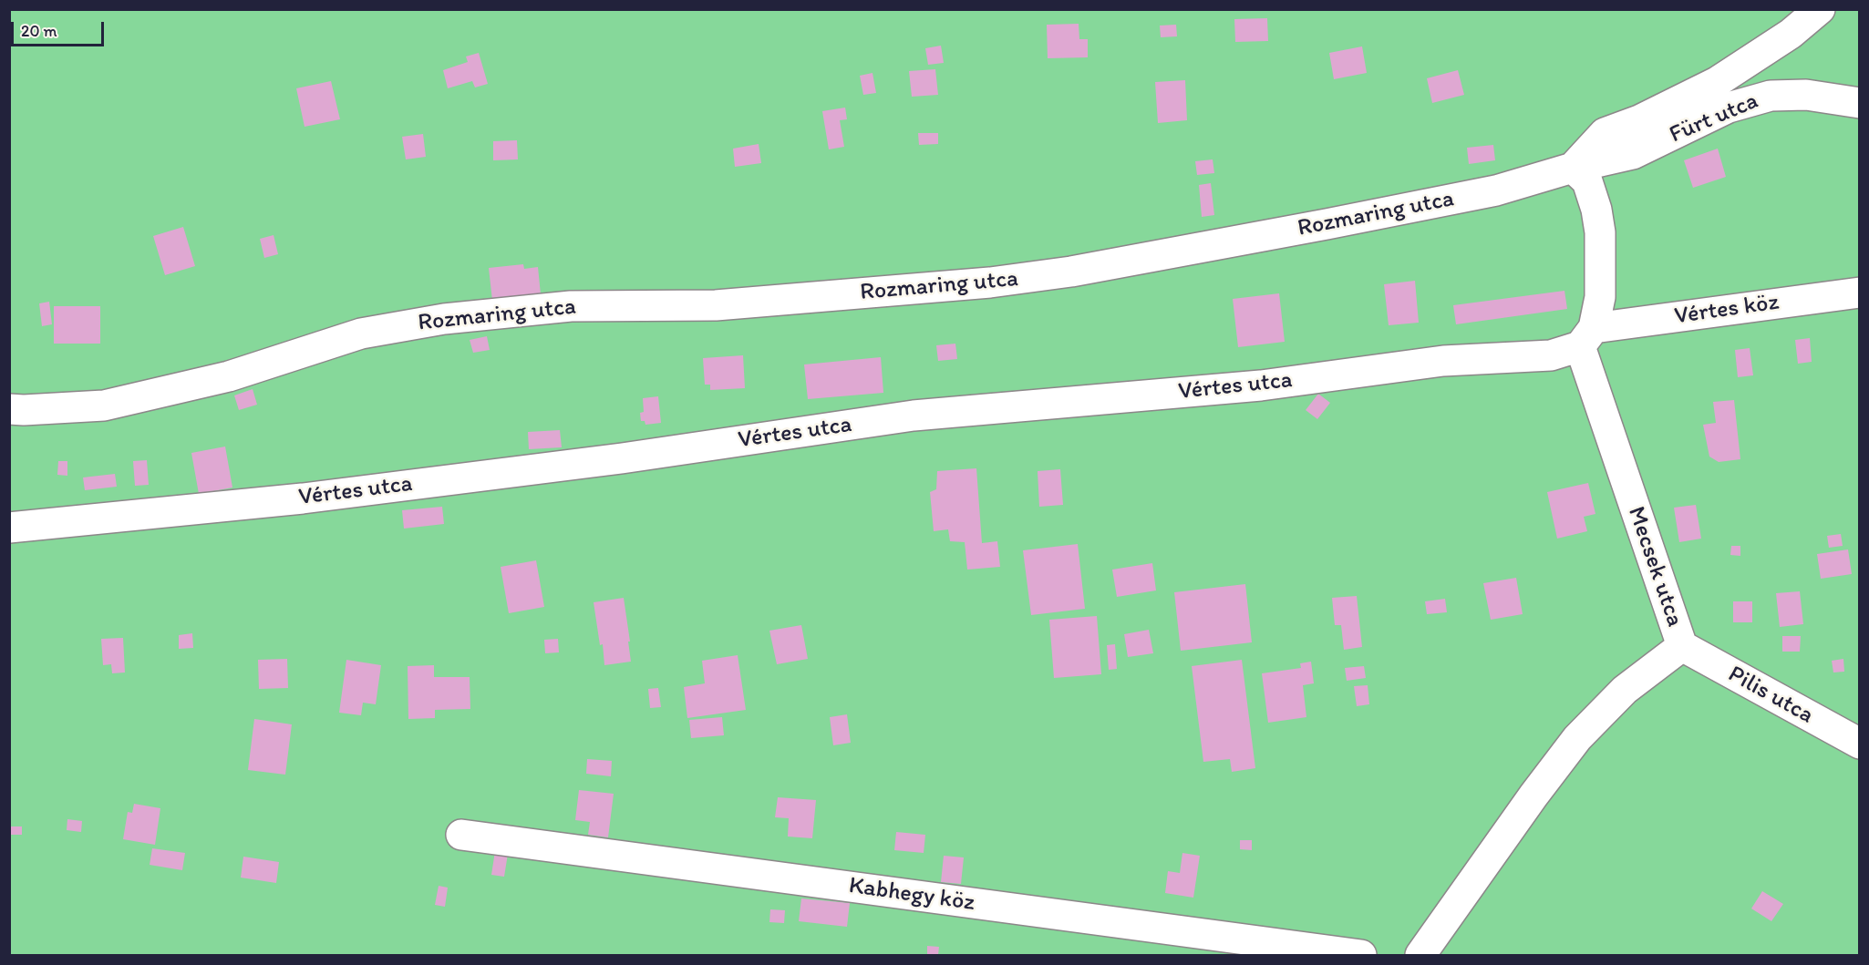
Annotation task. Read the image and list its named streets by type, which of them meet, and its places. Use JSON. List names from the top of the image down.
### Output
{
  "streets": {
    "street": [
      "Fürt utca",
      "Rozmaring utca",
      "Vértes köz",
      "Vértes utca",
      "Mecsek utca",
      "Pilis utca",
      "Kabhegy köz"
    ]
  },
  "crossings": [
    ["Fürt utca", "Rozmaring utca"],
    ["Vértes köz", "Vértes utca"],
    ["Vértes köz", "Mecsek utca"],
    ["Vértes utca", "Mecsek utca"],
    ["Mecsek utca", "Pilis utca"]
  ],
  "scale_bar": "20 m"
}
